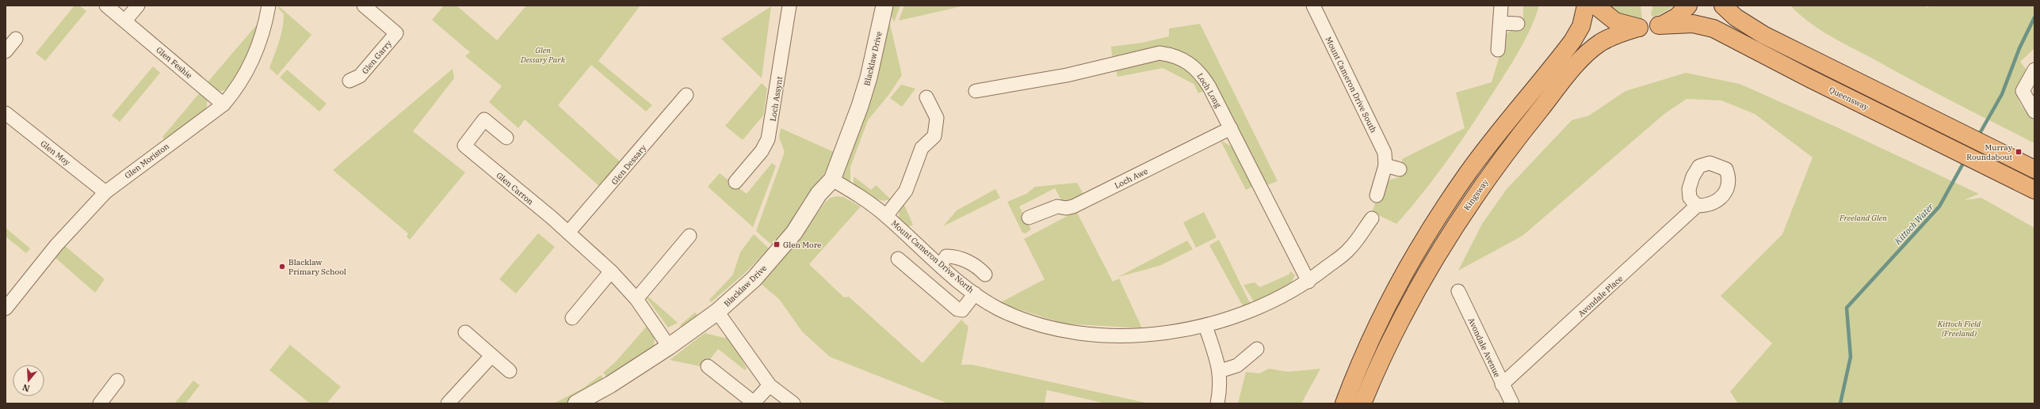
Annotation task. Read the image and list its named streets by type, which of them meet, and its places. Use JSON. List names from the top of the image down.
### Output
{
  "streets": {
    "highway": ["Queensway", "Kingsway"],
    "street": [
      "Glen Garry",
      "Blacklaw Drive",
      "Glen Feshie",
      "Mount Cameron Drive South",
      "Loch Long",
      "Loch Assynt",
      "Glen Moy",
      "Glen Moriston",
      "Glen Dessary",
      "Loch Awe",
      "Glen Carron",
      "Mount Cameron Drive North",
      "Avondale Place",
      "Avondale Avenue"
    ]
  },
  "crossings": [
    ["Blacklaw Drive", "Glen Carron"],
    ["Blacklaw Drive", "Mount Cameron Drive North"],
    ["Glen Feshie", "Glen Moriston"],
    ["Loch Long", "Loch Awe"],
    ["Loch Long", "Mount Cameron Drive North"],
    ["Queensway", "Kingsway"],
    ["Glen Moy", "Glen Moriston"],
    ["Glen Dessary", "Glen Carron"],
    ["Avondale Place", "Avondale Avenue"]
  ],
  "water": ["Kittoch Water"],
  "parks": ["Glen Dessary Park", "Freeland Glen", "Kittoch Field (Freeland)"],
  "places": {
    "transit": ["Murray Roundabout", "Glen More"],
    "other": ["Blacklaw Primary School"]
  },
  "north": "bottom"
}
